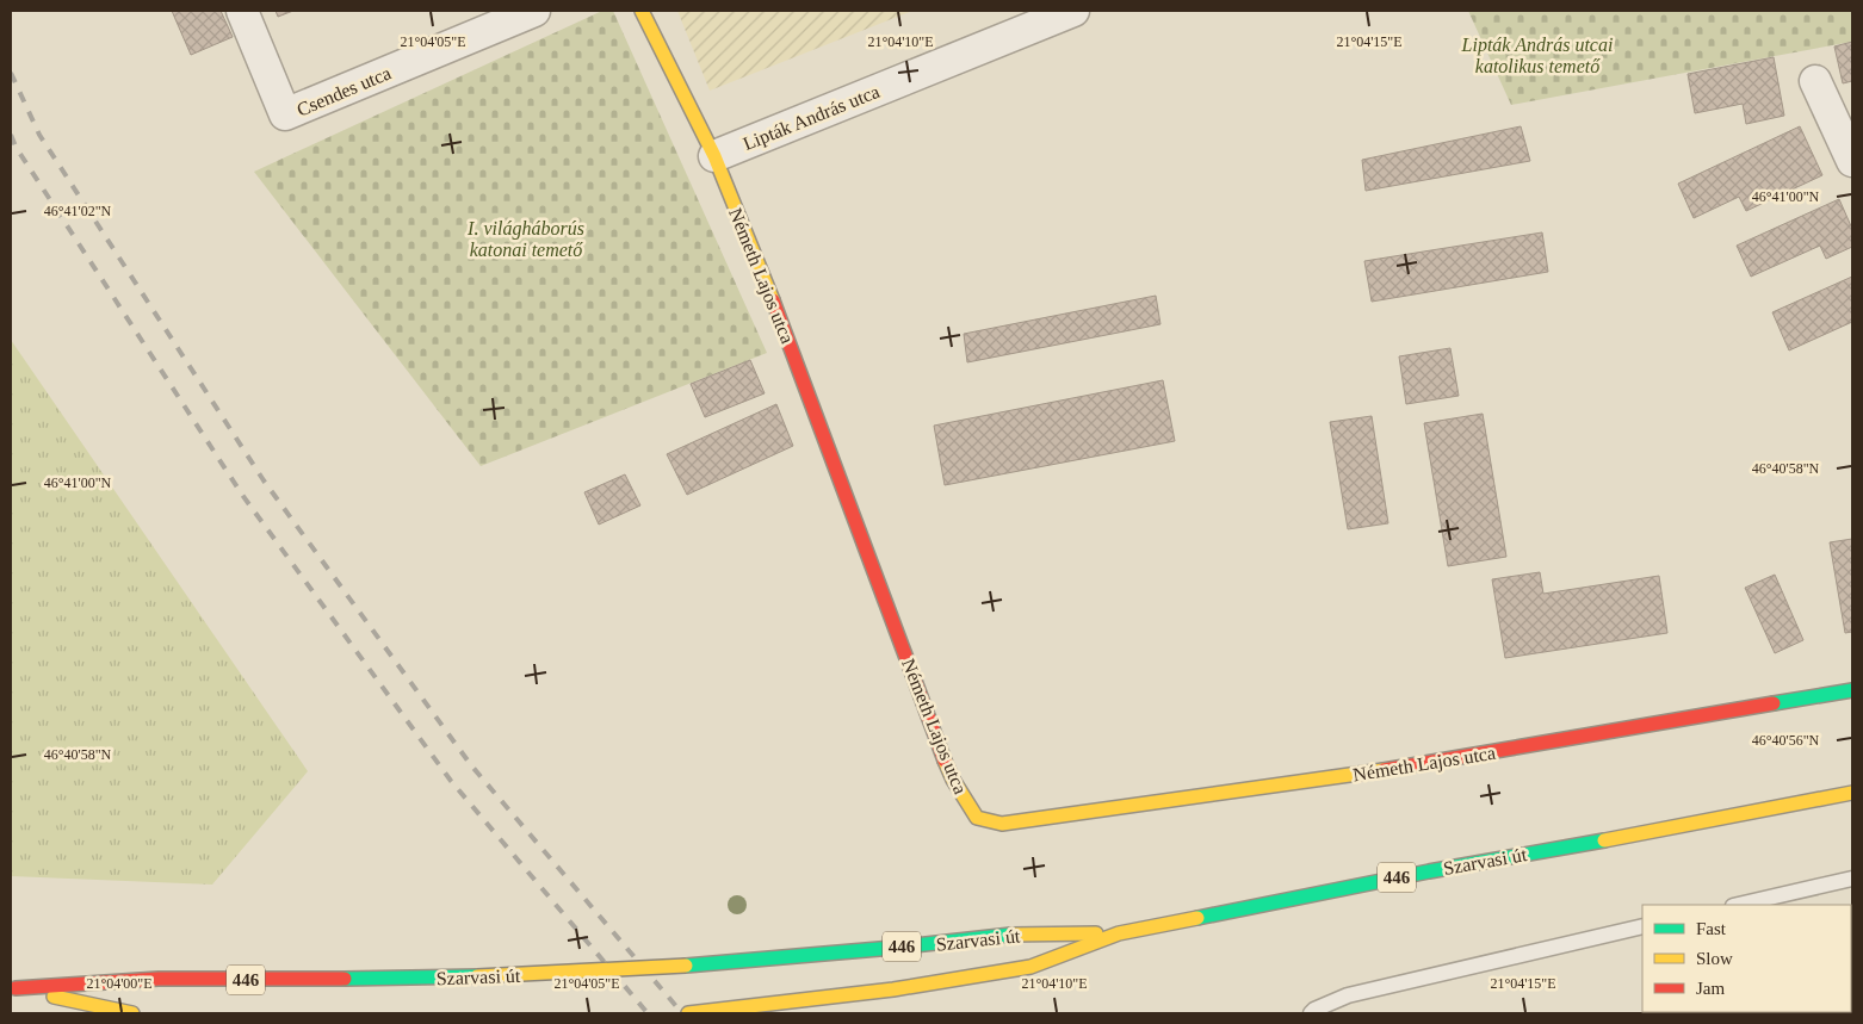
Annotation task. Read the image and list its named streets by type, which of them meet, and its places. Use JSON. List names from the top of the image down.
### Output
{
  "streets": {
    "main road": ["Németh Lajos utca", "Szarvasi út", "446"],
    "street": ["Csendes utca", "Lipták András utca"]
  },
  "crossings": [
    ["Lipták András utca", "Németh Lajos utca"]
  ],
  "parks": ["Lipták András utcai katolikus temető", "I. világháborús katonai temető"],
  "legend": ["Fast", "Slow", "Jam"],
  "coordinates": [
    "21°04'05\"E",
    "21°04'10\"E",
    "21°04'15\"E",
    "46°41'00\"N",
    "46°41'02\"N",
    "46°40'58\"N",
    "46°40'56\"N",
    "21°04'00\"E"
  ]
}
